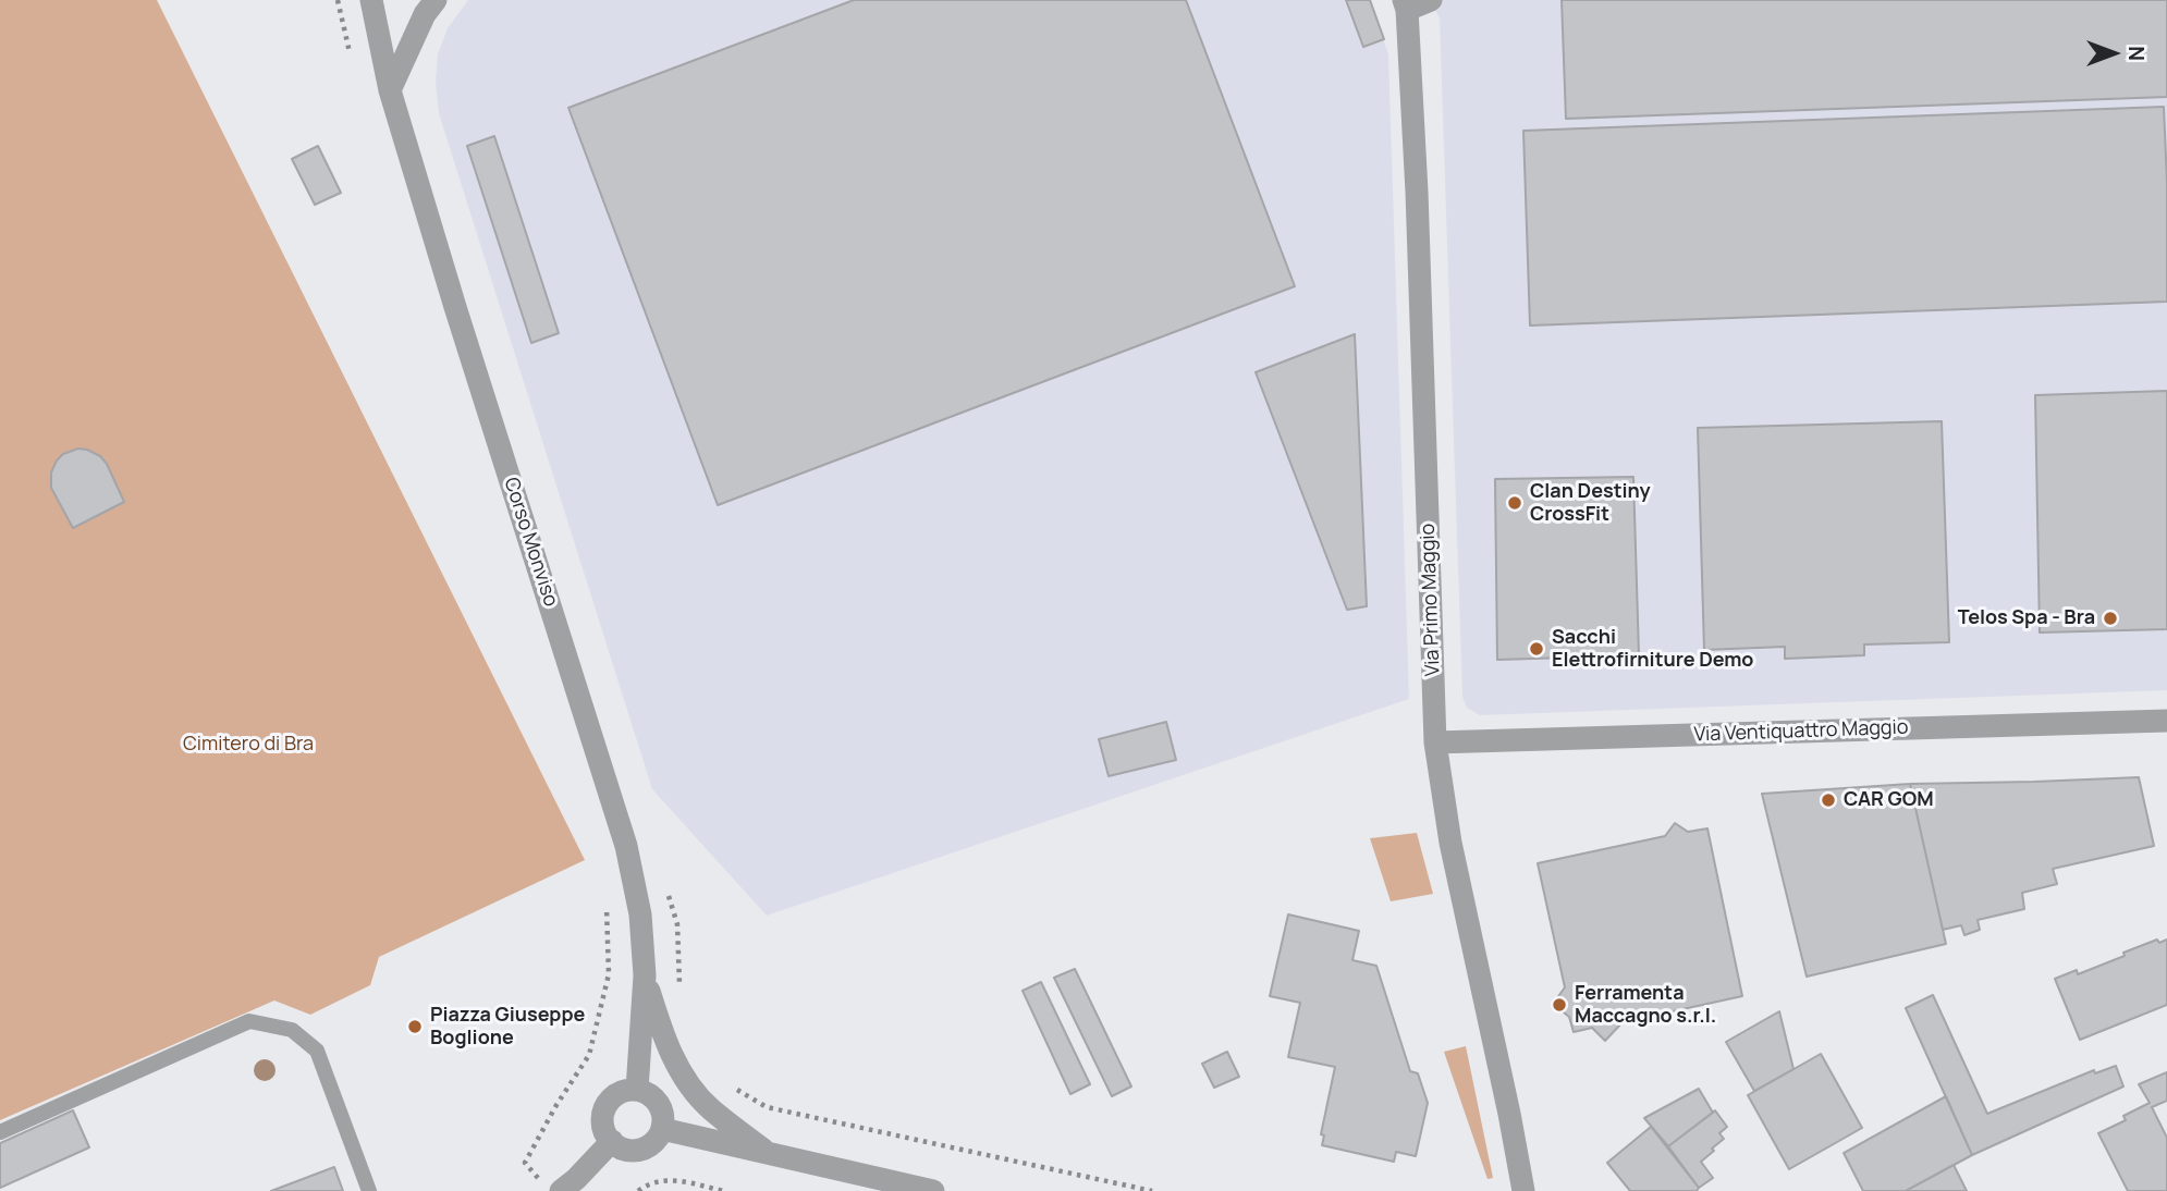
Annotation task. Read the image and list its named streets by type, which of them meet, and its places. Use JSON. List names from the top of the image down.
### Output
{
  "streets": {
    "street": ["Corso Monviso", "Via Primo Maggio", "Via Ventiquattro Maggio"]
  },
  "crossings": [
    ["Via Primo Maggio", "Via Ventiquattro Maggio"]
  ],
  "parks": ["Cimitero di Bra"],
  "places": [
    "Clan Destiny CrossFit",
    "Telos Spa - Bra",
    "Sacchi Elettrofirniture Demo",
    "CAR GOM",
    "Ferramenta Maccagno s.r.l.",
    "Piazza Giuseppe Boglione"
  ],
  "north": "right"
}
